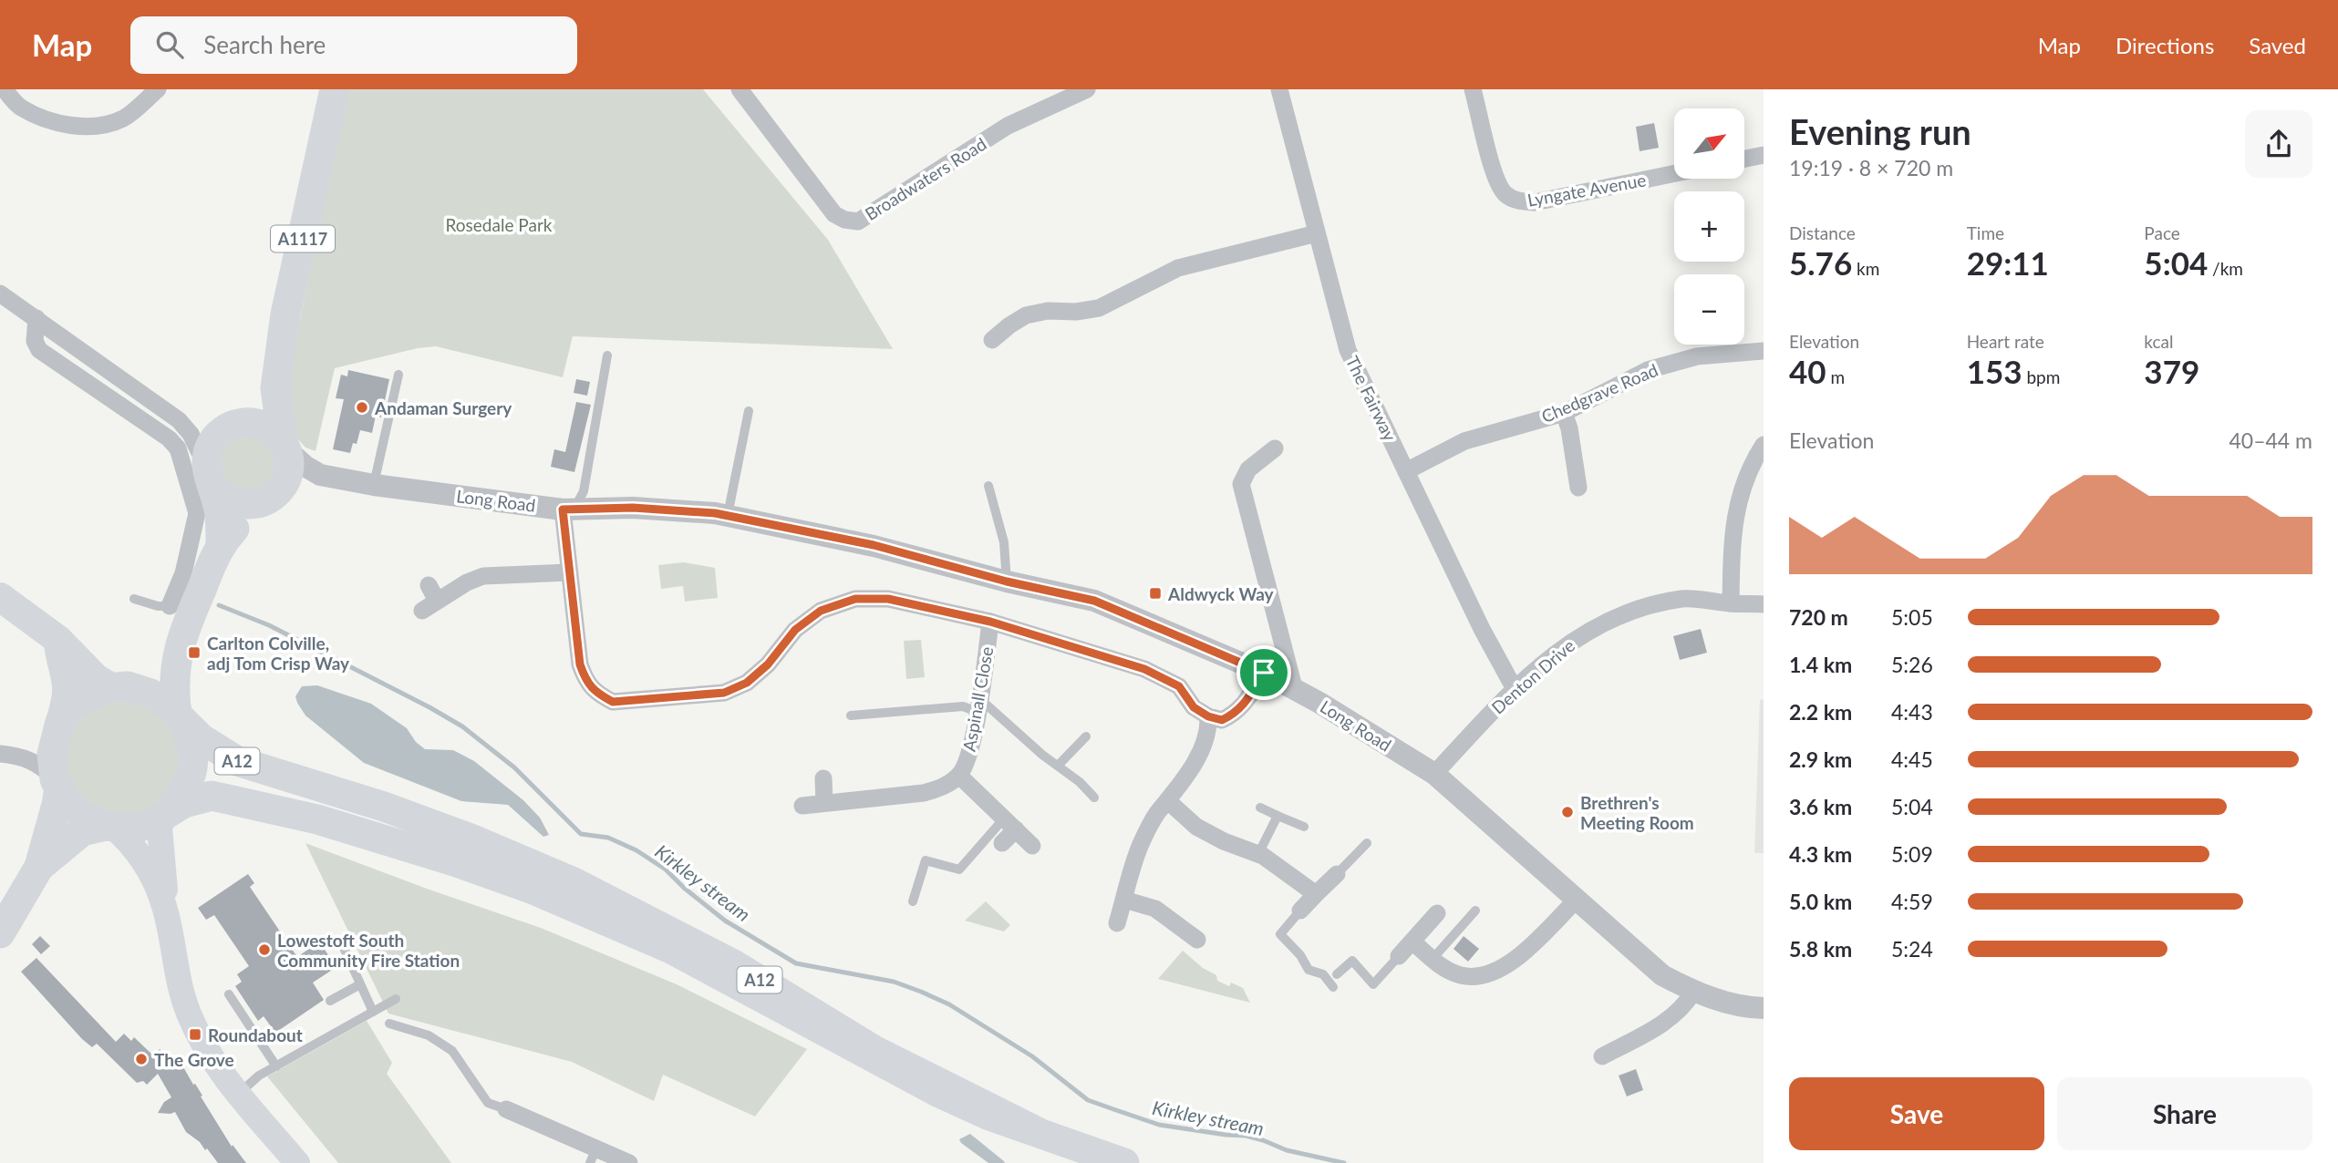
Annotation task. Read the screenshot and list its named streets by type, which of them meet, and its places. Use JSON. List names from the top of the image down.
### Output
{
  "streets": {
    "highway": ["A1117", "A12"],
    "street": [
      "Broadwaters Road",
      "Lyngate Avenue",
      "Chedgrave Road",
      "The Fairway",
      "Long Road",
      "Denton Drive",
      "Aspinall Close"
    ]
  },
  "crossings": [
    ["A1117", "Long Road"],
    ["Chedgrave Road", "The Fairway"],
    ["The Fairway", "Denton Drive"],
    ["Long Road", "Denton Drive"]
  ],
  "water": ["Kirkley stream"],
  "parks": ["Rosedale Park"],
  "places": {
    "other": [
      "Andaman Surgery",
      "Brethren's Meeting Room",
      "Lowestoft South Community Fire Station",
      "The Grove"
    ],
    "transit": ["Aldwyck Way", "Carlton Colville, adj Tom Crisp Way", "Roundabout"]
  },
  "north": "top right",
  "page": {
    "header": "Map",
    "search": "Search here",
    "nav": ["Map", "Directions", "Saved"],
    "heading": ["Evening run", "19:19 · 8 × 720 m"],
    "map_buttons": ["+", "−"],
    "stats": [
      ["Distance", "5.76 km"],
      ["Time", "29:11"],
      ["Pace", "5:04 /km"],
      ["Elevation", "40 m"],
      ["Heart rate", "153 bpm"],
      ["kcal", "379"]
    ],
    "chart": ["Elevation", "40–44 m"],
    "list": [
      {
        "name": "720 m",
        "note": "5:05"
      },
      {
        "name": "1.4 km",
        "note": "5:26"
      },
      {
        "name": "2.2 km",
        "note": "4:43"
      },
      {
        "name": "2.9 km",
        "note": "4:45"
      },
      {
        "name": "3.6 km",
        "note": "5:04"
      },
      {
        "name": "4.3 km",
        "note": "5:09"
      },
      {
        "name": "5.0 km",
        "note": "4:59"
      },
      {
        "name": "5.8 km",
        "note": "5:24"
      }
    ],
    "buttons": ["Save", "Share"]
  }
}
